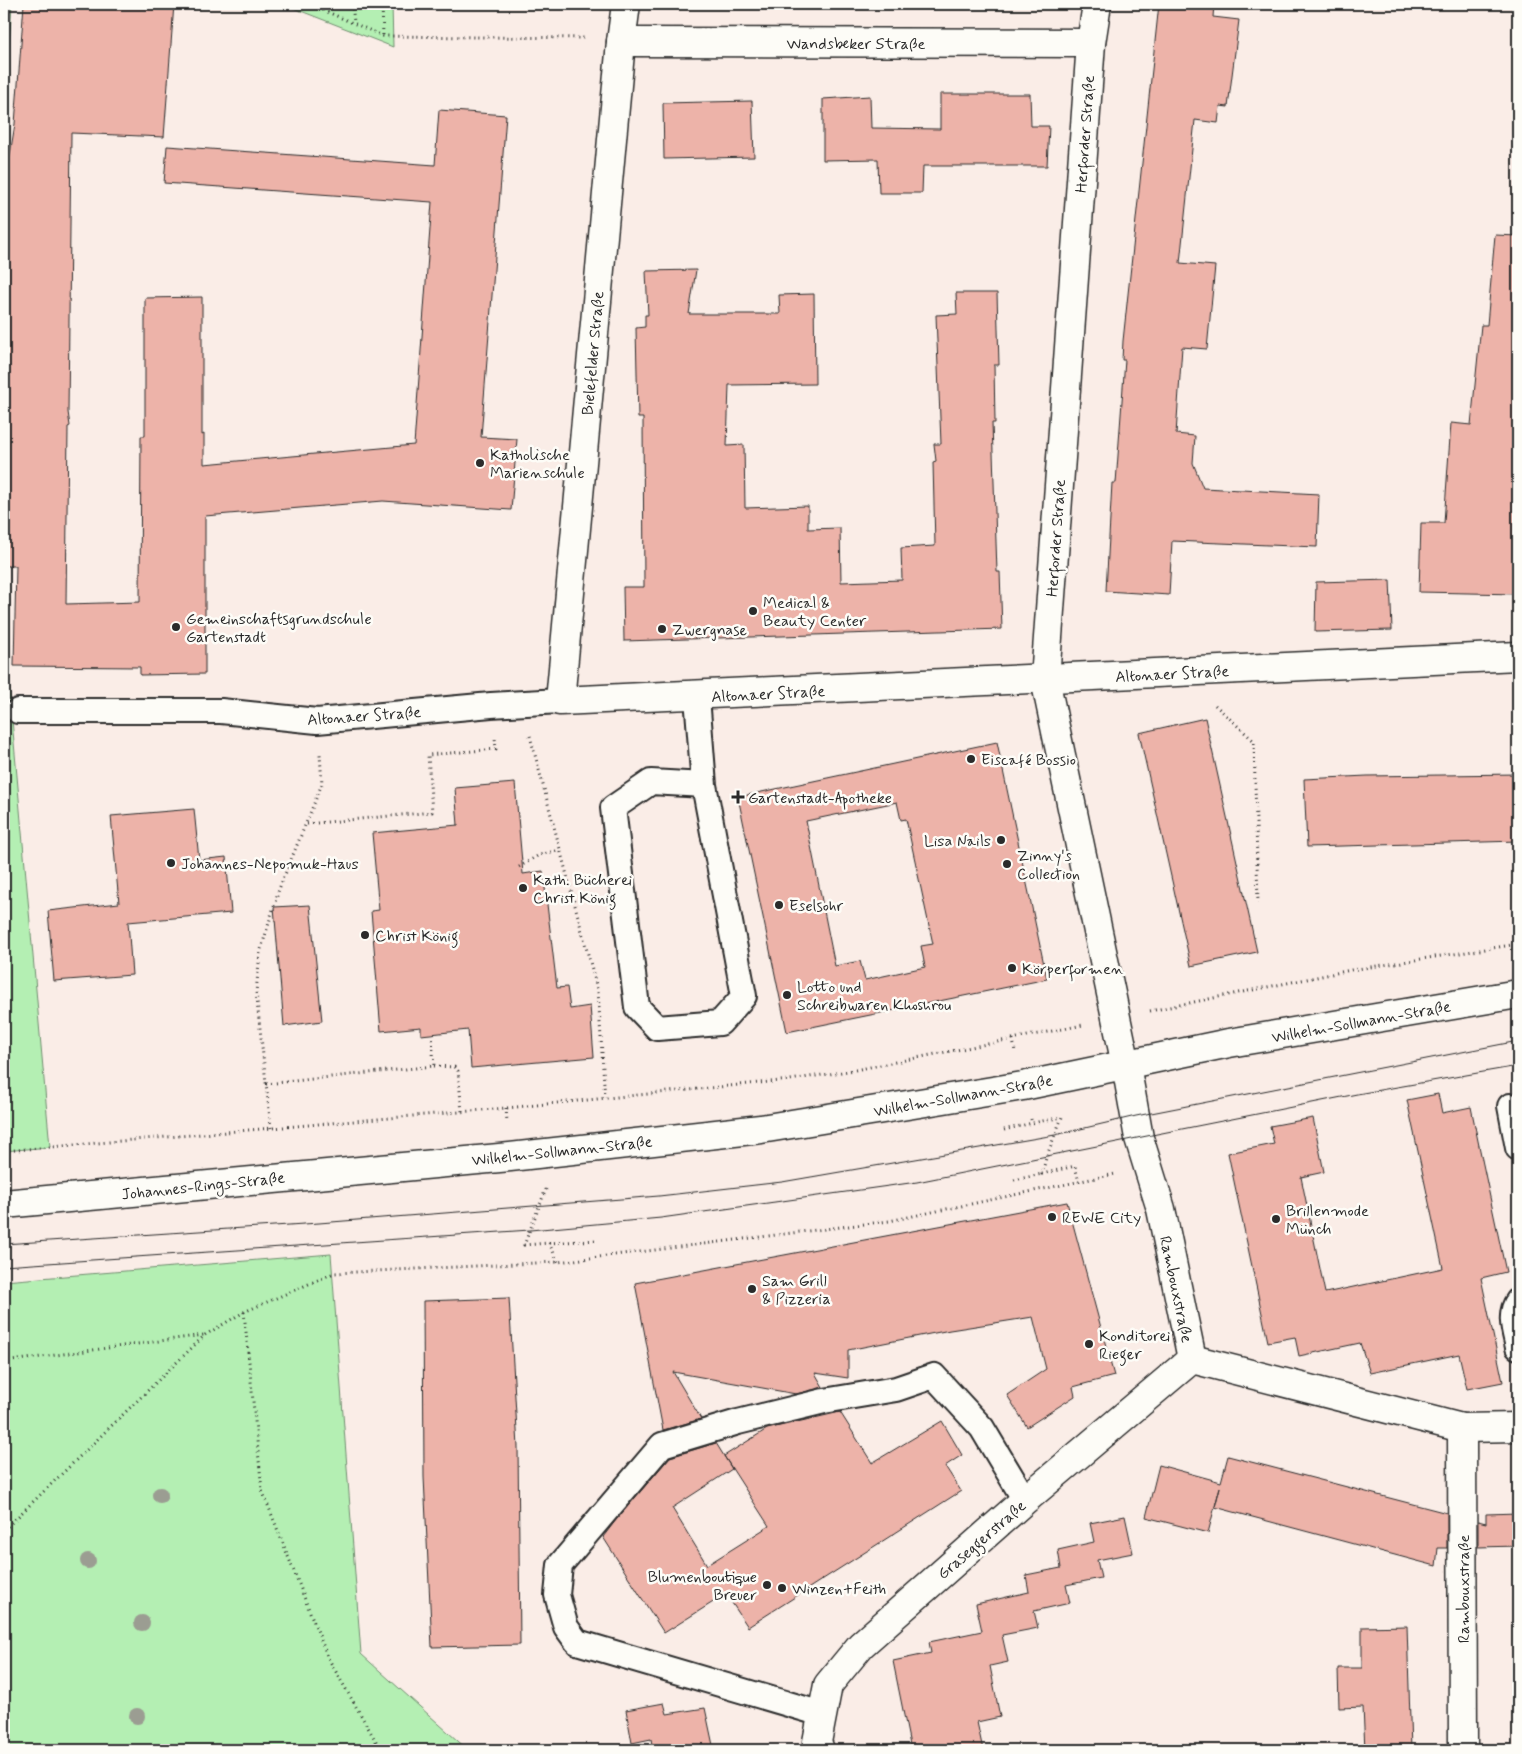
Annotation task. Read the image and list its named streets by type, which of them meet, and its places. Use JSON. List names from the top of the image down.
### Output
{
  "streets": {
    "street": [
      "Wandsbeker Straße",
      "Herforder Straße",
      "Bielefelder Straße",
      "Altonaer Straße",
      "Wilhelm-Sollmann-Straße",
      "Johannes-Rings-Straße",
      "Rambouxstraße",
      "Graseggerstraße"
    ]
  },
  "crossings": [
    ["Wandsbeker Straße", "Herforder Straße"],
    ["Wandsbeker Straße", "Bielefelder Straße"],
    ["Herforder Straße", "Altonaer Straße"],
    ["Herforder Straße", "Wilhelm-Sollmann-Straße"],
    ["Herforder Straße", "Rambouxstraße"],
    ["Bielefelder Straße", "Altonaer Straße"],
    ["Wilhelm-Sollmann-Straße", "Johannes-Rings-Straße"],
    ["Wilhelm-Sollmann-Straße", "Rambouxstraße"],
    ["Rambouxstraße", "Graseggerstraße"]
  ],
  "places": {
    "other": [
      "Katholische Marienschule",
      "Medical & Beauty Center",
      "Gemeinschaftsgrundschule Gartenstadt",
      "Zwergnase",
      "Eiscafé Bossio",
      "Lisa Nails",
      "Johannes-Nepomuk-Haus",
      "Zinny's Collection",
      "Kath. Bücherei Christ König",
      "Eselsohr",
      "Christ König",
      "Körperformen",
      "Lotto und Schreibwaren Khoshrou",
      "REWE City",
      "Brillenmode Münch",
      "Sam Grill & Pizzeria",
      "Konditorei Rieger",
      "Blumenboutique Breuer",
      "Winzen+Feith"
    ],
    "health": ["Gartenstadt-Apotheke"]
  }
}
